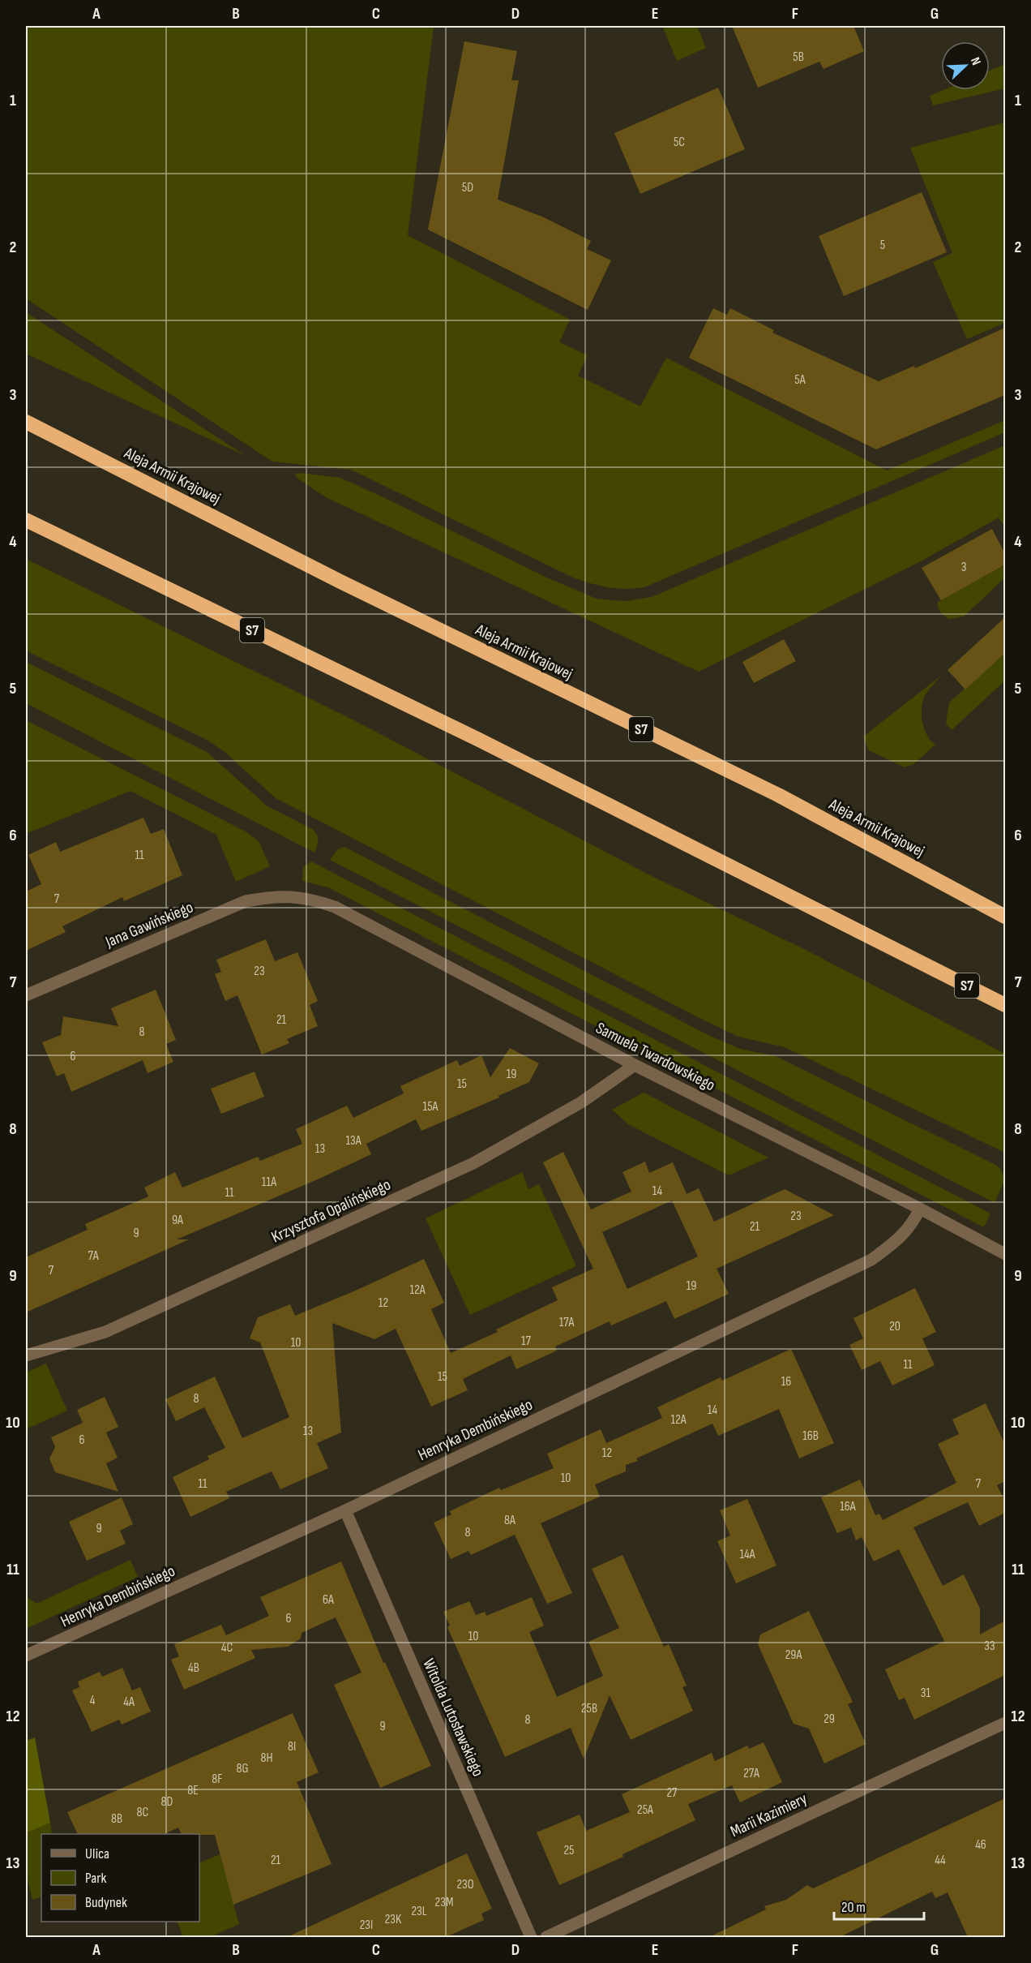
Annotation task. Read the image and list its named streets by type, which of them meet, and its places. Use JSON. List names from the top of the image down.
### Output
{
  "streets": {
    "highway": ["Aleja Armii Krajowej", "S7"],
    "street": [
      "Jana Gawińskiego",
      "Samuela Twardowskiego",
      "Krzysztofa Opalińskiego",
      "Henryka Dembińskiego",
      "Witolda Lutosławskiego",
      "Marii Kazimiery"
    ]
  },
  "crossings": [
    ["Jana Gawińskiego", "Samuela Twardowskiego"],
    ["Samuela Twardowskiego", "Krzysztofa Opalińskiego"],
    ["Samuela Twardowskiego", "Henryka Dembińskiego"],
    ["Henryka Dembińskiego", "Witolda Lutosławskiego"]
  ],
  "house_numbers": [
    "5B",
    "5C",
    "5D",
    "5",
    "5A",
    "3",
    "11",
    "7",
    "23",
    "21",
    "8",
    "6",
    "19",
    "15",
    "15A",
    "13A",
    "13",
    "11A",
    "14",
    "11",
    "23",
    "9A",
    "21",
    "9",
    "7A",
    "7",
    "19",
    "12A",
    "12",
    "17A",
    "20",
    "17",
    "10",
    "11",
    "15",
    "16",
    "8",
    "14",
    "12A",
    "13",
    "16B",
    "6",
    "12",
    "10",
    "11",
    "7",
    "16A",
    "8A",
    "9",
    "8",
    "14A",
    "6A",
    "6",
    "10",
    "33",
    "4C",
    "29A",
    "4B",
    "31",
    "4",
    "4A",
    "25B",
    "29",
    "8",
    "9",
    "8I",
    "8H",
    "8G",
    "27A",
    "8F",
    "8E",
    "27",
    "8D",
    "25A",
    "8C",
    "8B",
    "46",
    "25",
    "21",
    "44",
    "23O",
    "23M",
    "23L",
    "23K",
    "23I"
  ],
  "legend": ["Ulica", "Park", "Budynek"],
  "scale_bar": "20 m",
  "north": "top right",
  "grid": {
    "columns": [
      "A",
      "B",
      "C",
      "D",
      "E",
      "F",
      "G"
    ],
    "rows": [
      "1",
      "2",
      "3",
      "4",
      "5",
      "6",
      "7",
      "8",
      "9",
      "10",
      "11",
      "12",
      "13"
    ]
  }
}
